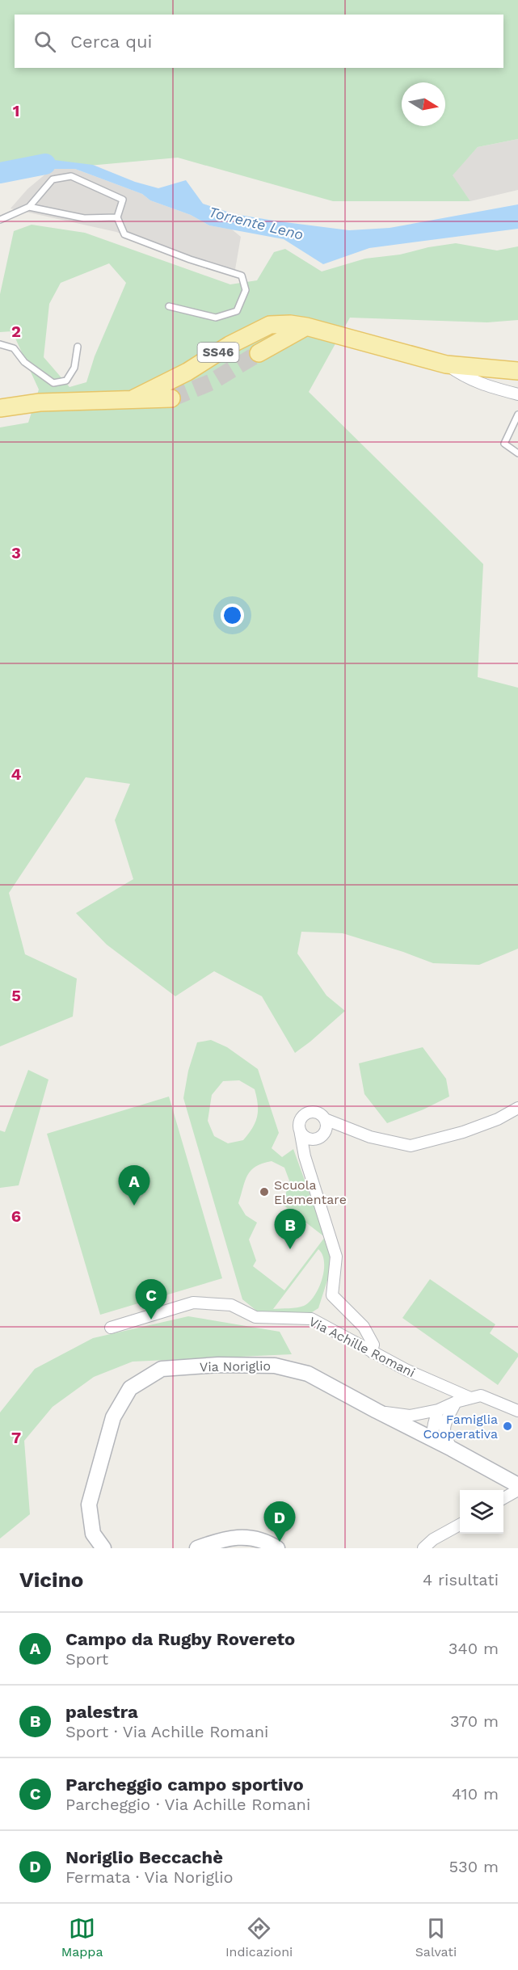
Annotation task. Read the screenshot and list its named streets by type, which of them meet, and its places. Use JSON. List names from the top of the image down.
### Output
{
  "streets": {
    "main road": ["SS46", "Via Noriglio"],
    "street": ["Via Achille Romani"]
  },
  "water": ["Torrente Leno"],
  "places": ["Scuola Elementare", "Famiglia Cooperativa"],
  "north": "right",
  "page": {
    "search": "Cerca qui",
    "pins": [
      "A",
      "B",
      "C",
      "D"
    ],
    "heading": ["Vicino", "4 risultati"],
    "list": [
      {
        "mark": "A",
        "name": "Campo da Rugby Rovereto",
        "note": "Sport",
        "value": "340 m"
      },
      {
        "mark": "B",
        "name": "palestra",
        "note": "Sport · Via Achille Romani",
        "value": "370 m"
      },
      {
        "mark": "C",
        "name": "Parcheggio campo sportivo",
        "note": "Parcheggio · Via Achille Romani",
        "value": "410 m"
      },
      {
        "mark": "D",
        "name": "Noriglio Beccachè",
        "note": "Fermata · Via Noriglio",
        "value": "530 m"
      }
    ],
    "nav": ["Mappa", "Indicazioni", "Salvati"]
  },
  "grid": {
    "rows": [
      "1",
      "2",
      "3",
      "4",
      "5",
      "6",
      "7"
    ]
  }
}
